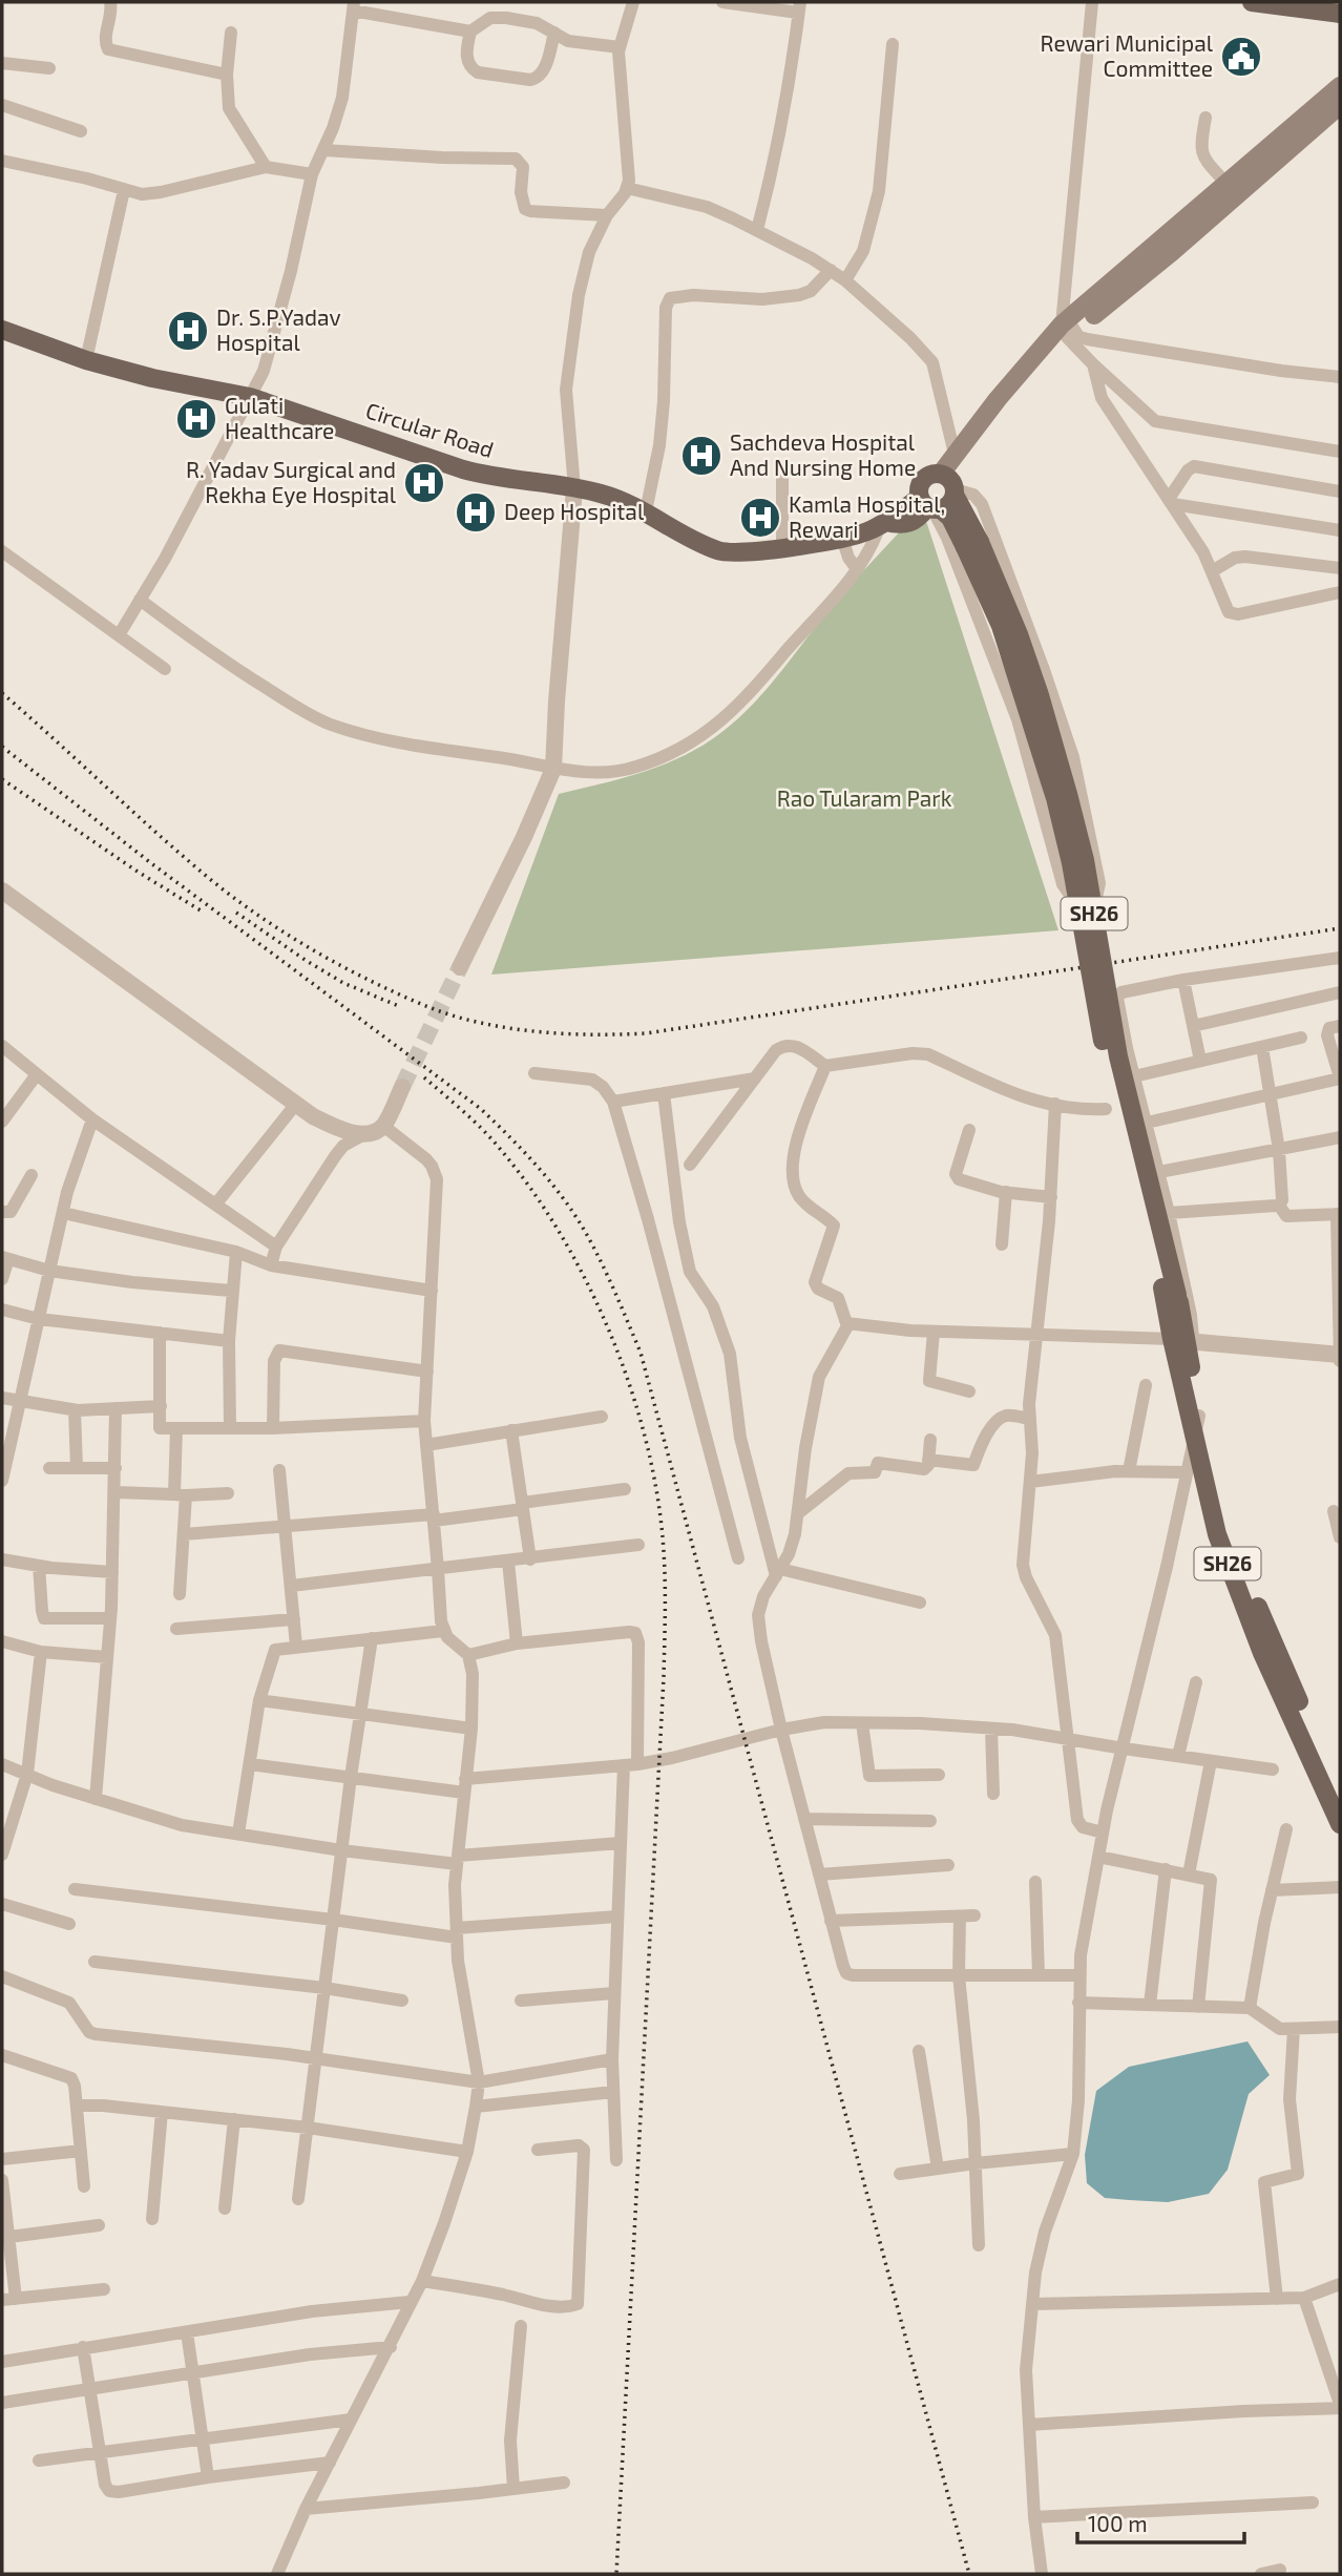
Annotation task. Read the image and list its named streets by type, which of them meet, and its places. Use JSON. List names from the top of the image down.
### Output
{
  "streets": {
    "main road": ["Circular Road", "SH26"]
  },
  "crossings": [
    ["Circular Road", "SH26"]
  ],
  "parks": ["Rao Tularam Park"],
  "places": {
    "public building": ["Rewari Municipal Committee"],
    "hospital": [
      "Dr. S.P.Yadav Hospital",
      "Gulati Healthcare",
      "Sachdeva Hospital And Nursing Home",
      "R. Yadav Surgical and Rekha Eye Hospital",
      "Deep Hospital",
      "Kamla Hospital, Rewari"
    ]
  },
  "scale_bar": "100 m"
}
